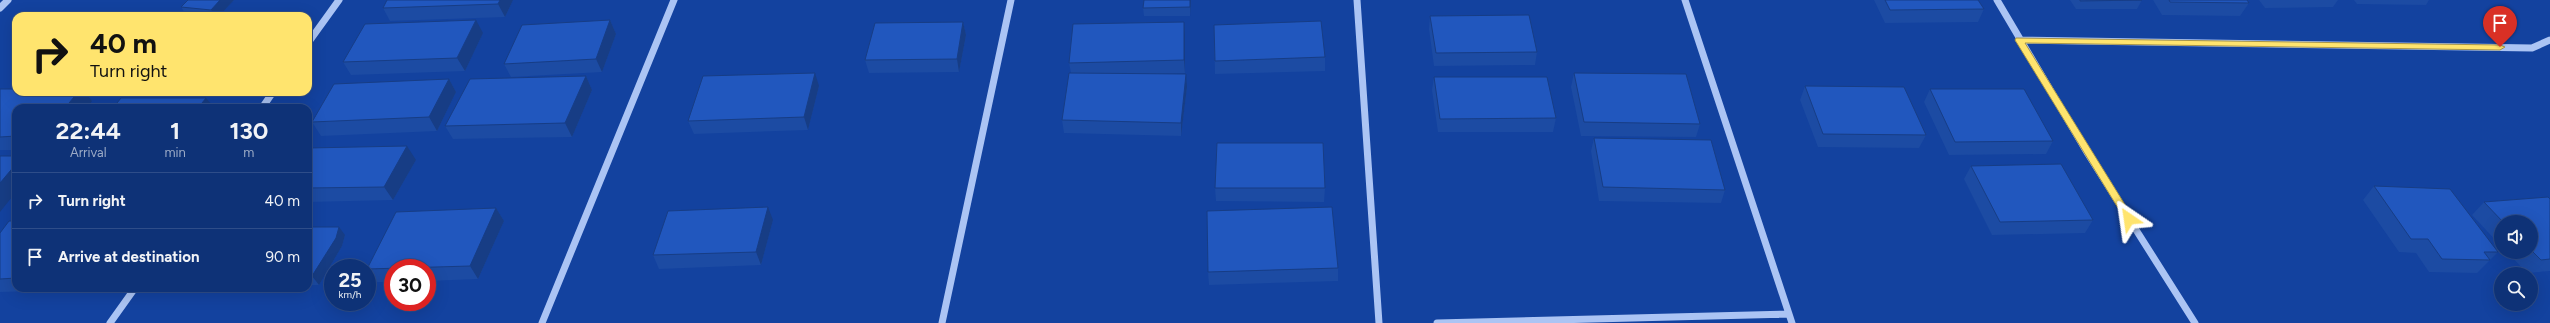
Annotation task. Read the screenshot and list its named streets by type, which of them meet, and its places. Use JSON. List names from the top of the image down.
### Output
{
  "page": {
    "turn": ["40 m", "Turn right"],
    "eta": [
      "22:44",
      "Arrival",
      "1",
      "min",
      "130",
      "m"
    ],
    "list": [
      {
        "name": "Turn right",
        "value": "40 m"
      },
      {
        "name": "Arrive at destination",
        "value": "90 m"
      }
    ],
    "speed": "25 km/h",
    "limit": "30"
  }
}
